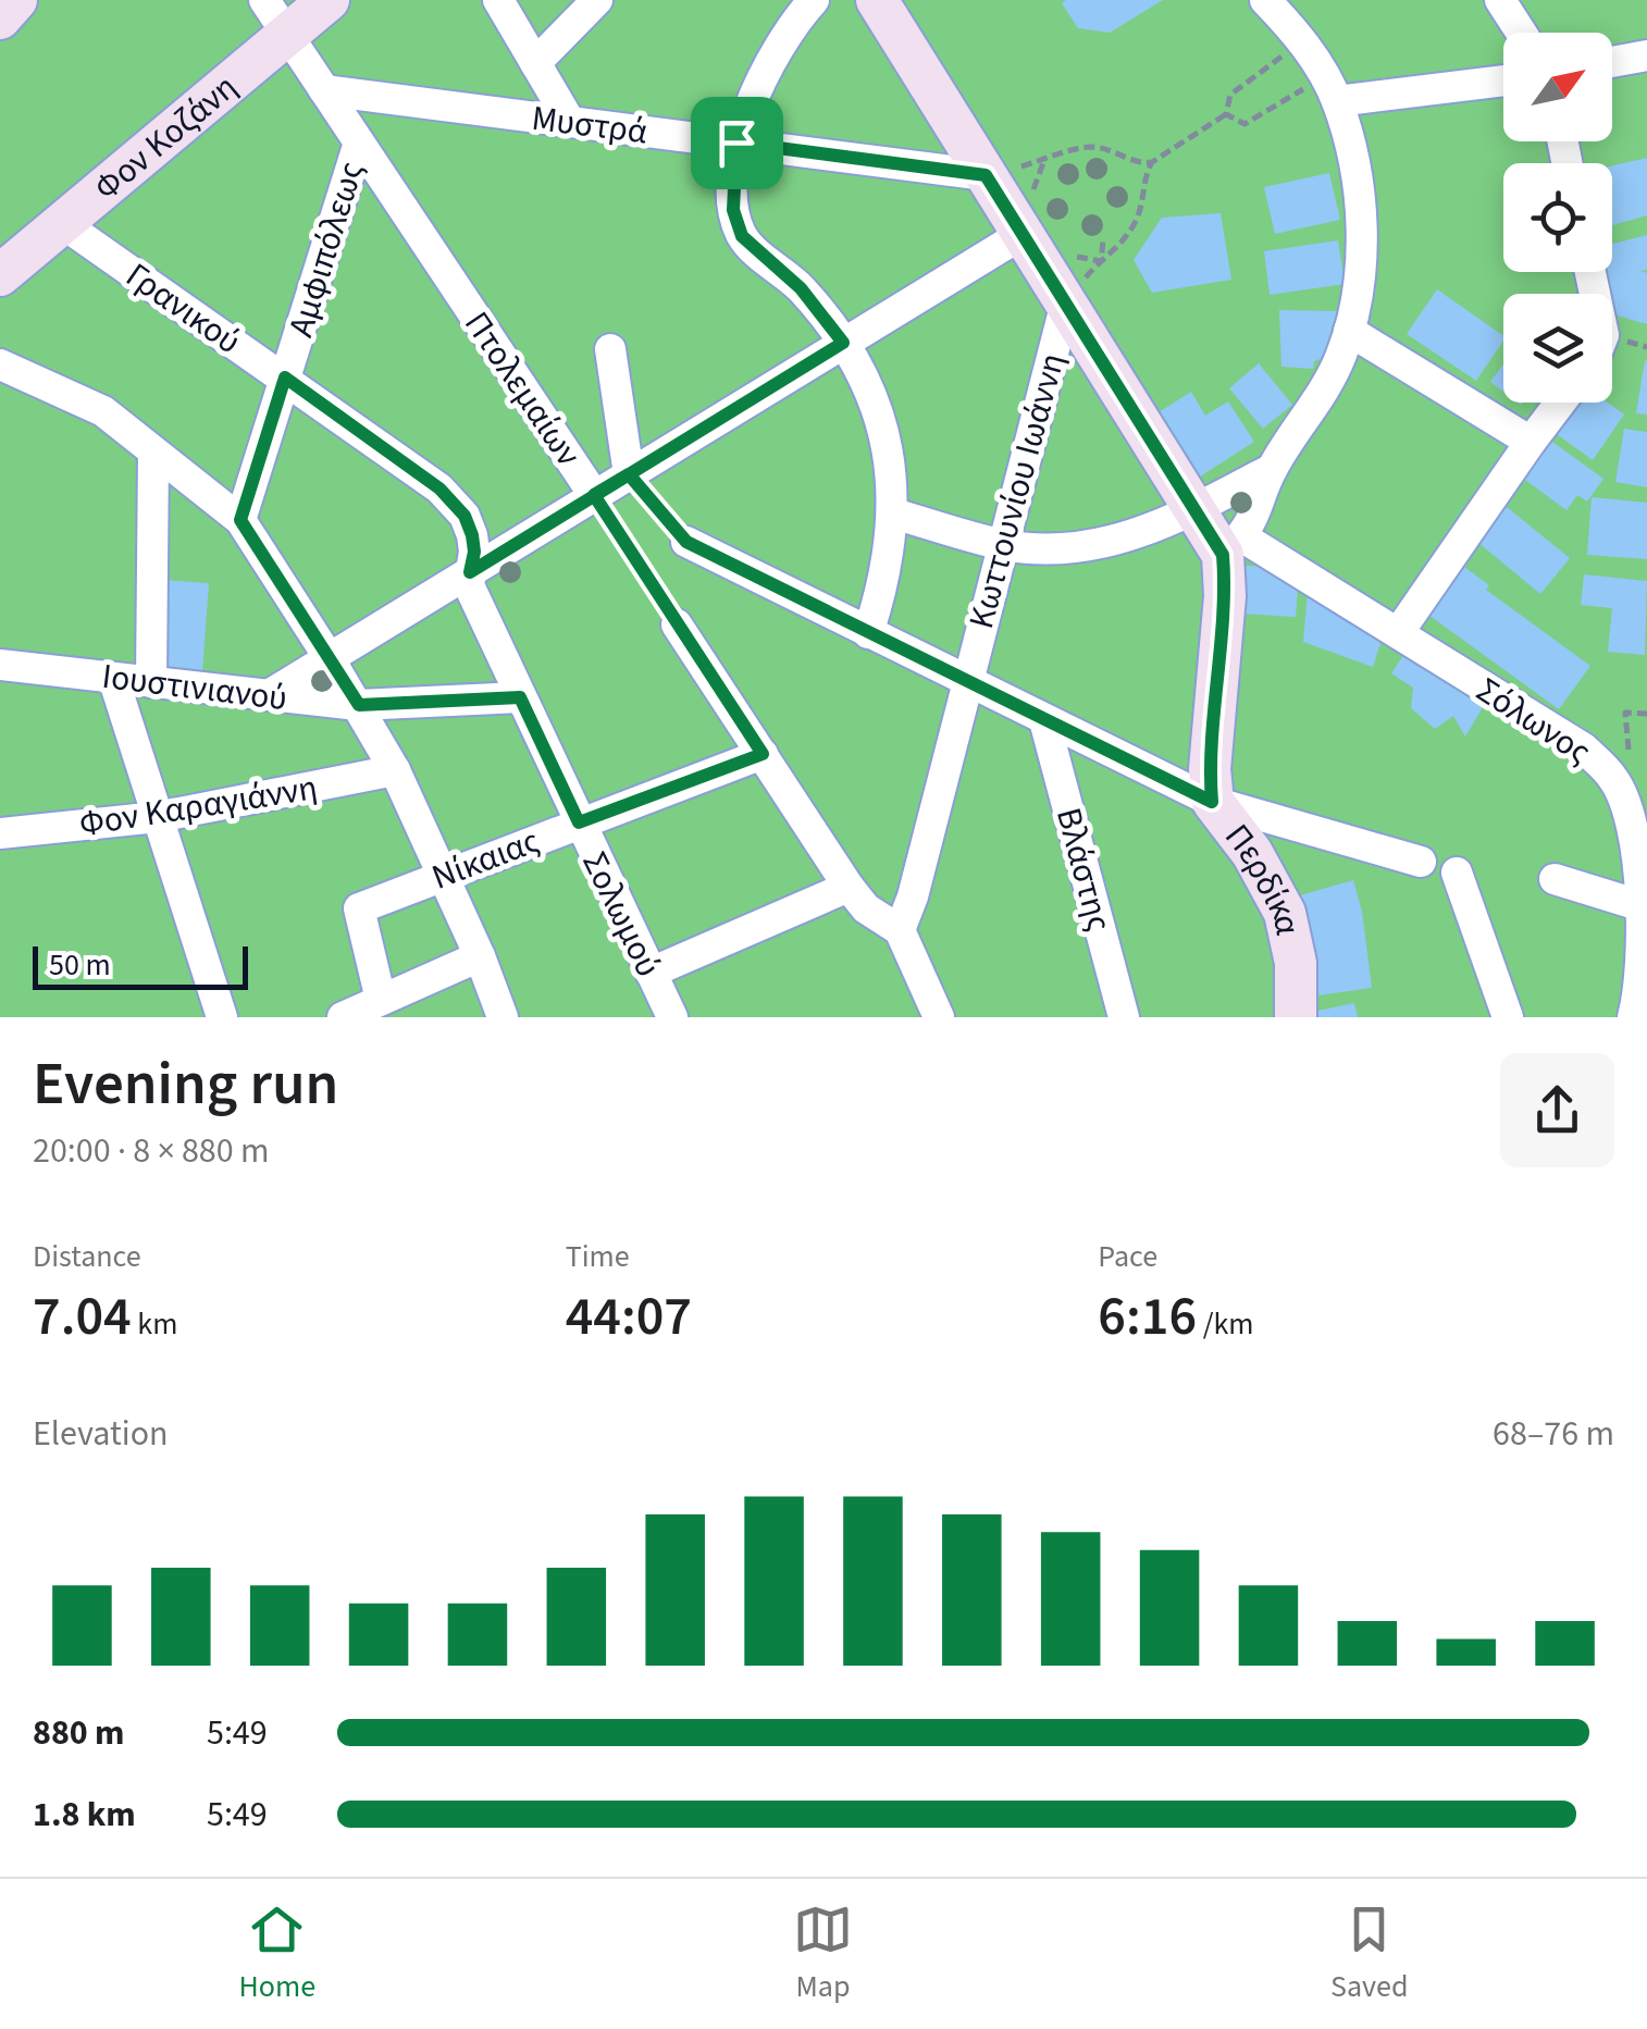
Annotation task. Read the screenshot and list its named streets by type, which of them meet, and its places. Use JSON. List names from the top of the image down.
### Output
{
  "streets": {
    "street": [
      "Μυστρά",
      "Φον Κοζάνη",
      "Αμφιπόλεως",
      "Γρανικού",
      "Πτολεμαίων",
      "Κωττουνίου Ιωάννη",
      "Ιουστινιανού",
      "Σόλωνος",
      "Φον Καραγιάννη",
      "Νίκαιας",
      "Βλάστης",
      "Περδίκα",
      "Σολωμού"
    ]
  },
  "crossings": [
    ["Μυστρά", "Πτολεμαίων"],
    ["Φον Κοζάνη", "Γρανικού"],
    ["Φον Κοζάνη", "Πτολεμαίων"],
    ["Αμφιπόλεως", "Γρανικού"],
    ["Αμφιπόλεως", "Πτολεμαίων"],
    ["Γρανικού", "Σολωμού"],
    ["Ιουστινιανού", "Σολωμού"],
    ["Σόλωνος", "Περδίκα"],
    ["Νίκαιας", "Σολωμού"]
  ],
  "scale_bar": "50 m",
  "north": "top right",
  "page": {
    "scale": "50 m",
    "heading": ["Evening run", "20:00 · 8 × 880 m"],
    "stats": [
      ["Distance", "7.04 km"],
      ["Time", "44:07"],
      ["Pace", "6:16 /km"]
    ],
    "chart": ["Elevation", "68–76 m"],
    "list": [
      {
        "name": "880 m",
        "note": "5:49"
      },
      {
        "name": "1.8 km",
        "note": "5:49"
      }
    ],
    "tabs": ["Home", "Map", "Saved"]
  }
}
